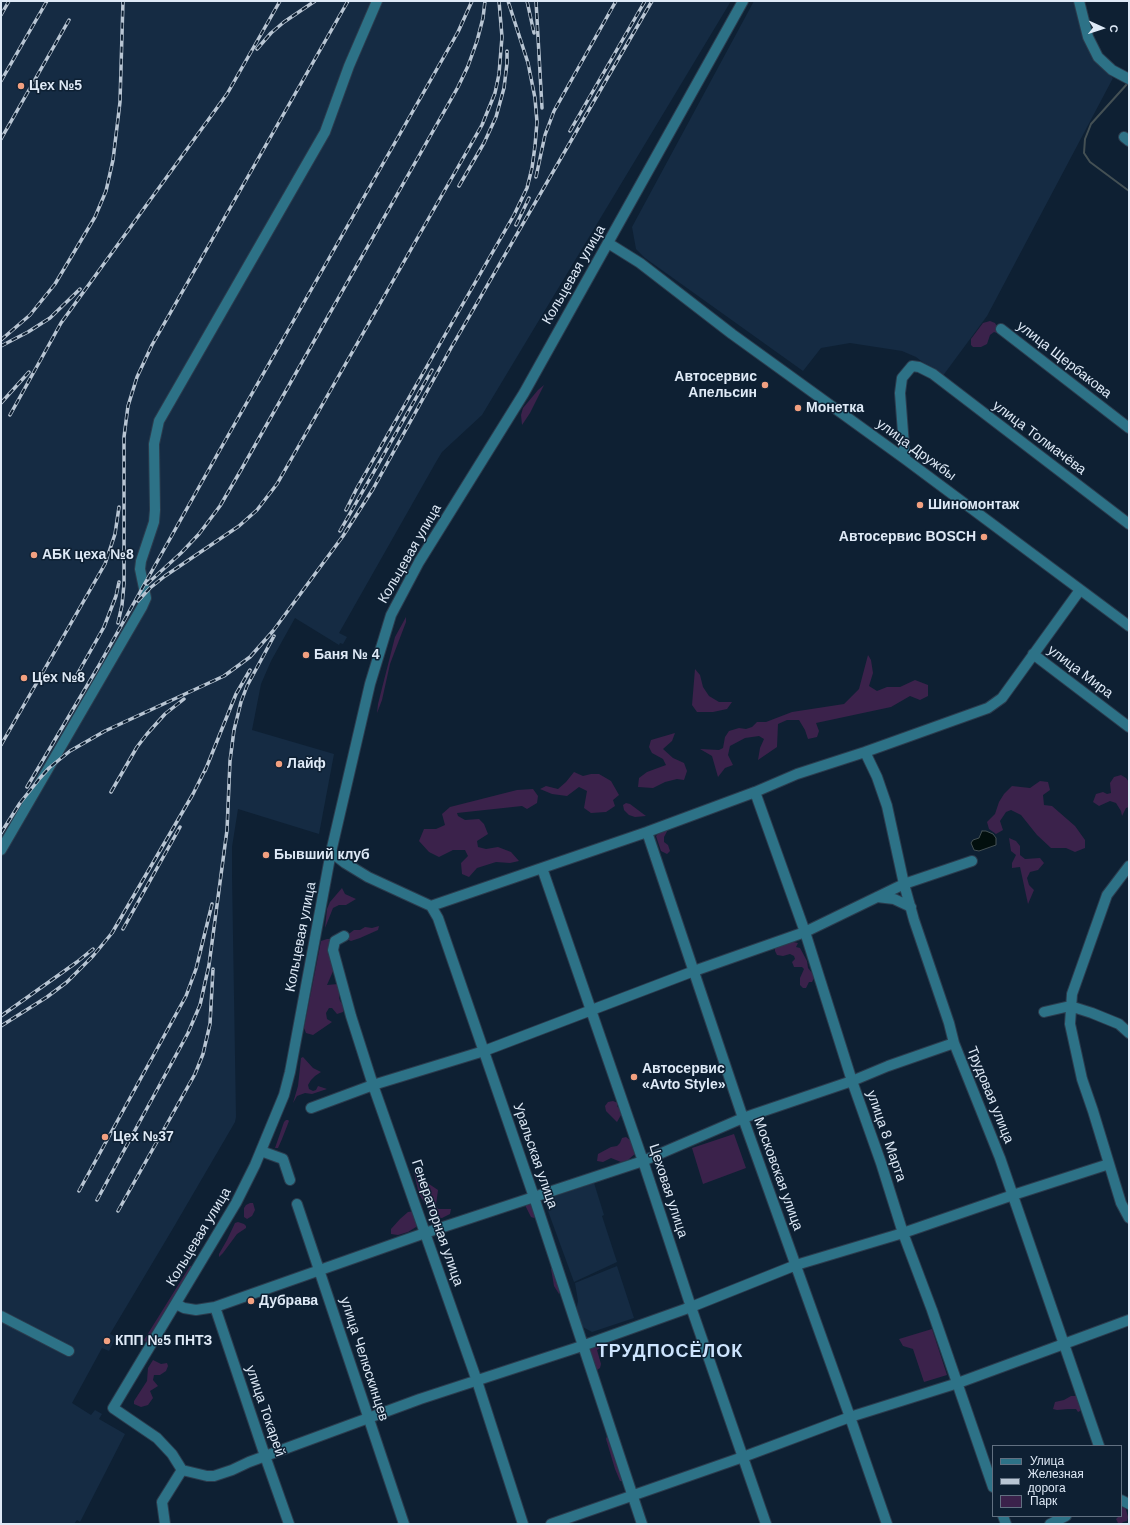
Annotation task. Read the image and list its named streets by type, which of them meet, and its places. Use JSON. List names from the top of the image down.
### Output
{
  "streets": {
    "street": [
      "Кольцевая улица",
      "улица Щербакова",
      "улица Толмачёва",
      "улица Дружбы",
      "улица Мира",
      "Трудовая улица",
      "улица 8 Марта",
      "Уральская улица",
      "Московская улица",
      "Цеховая улица",
      "Генераторная улица",
      "улица Челюскинцев",
      "улица Токарей"
    ]
  },
  "crossings": [
    ["Кольцевая улица", "улица Дружбы"],
    ["улица Толмачёва", "улица Дружбы"]
  ],
  "districts": ["ТРУДПОСЁЛОК"],
  "places": [
    "Цех №5",
    "Автосервис Апельсин",
    "Монетка",
    "Шиномонтаж",
    "Автосервис BOSCH",
    "АБК цеха №8",
    "Баня № 4",
    "Цех №8",
    "Лайф",
    "Бывший клуб",
    "Автосервис «Avto Style»",
    "Цех №37",
    "Дубрава",
    "КПП №5 ПНТЗ"
  ],
  "legend": ["Улица", "Железная дорога", "Парк"],
  "north": "right"
}
